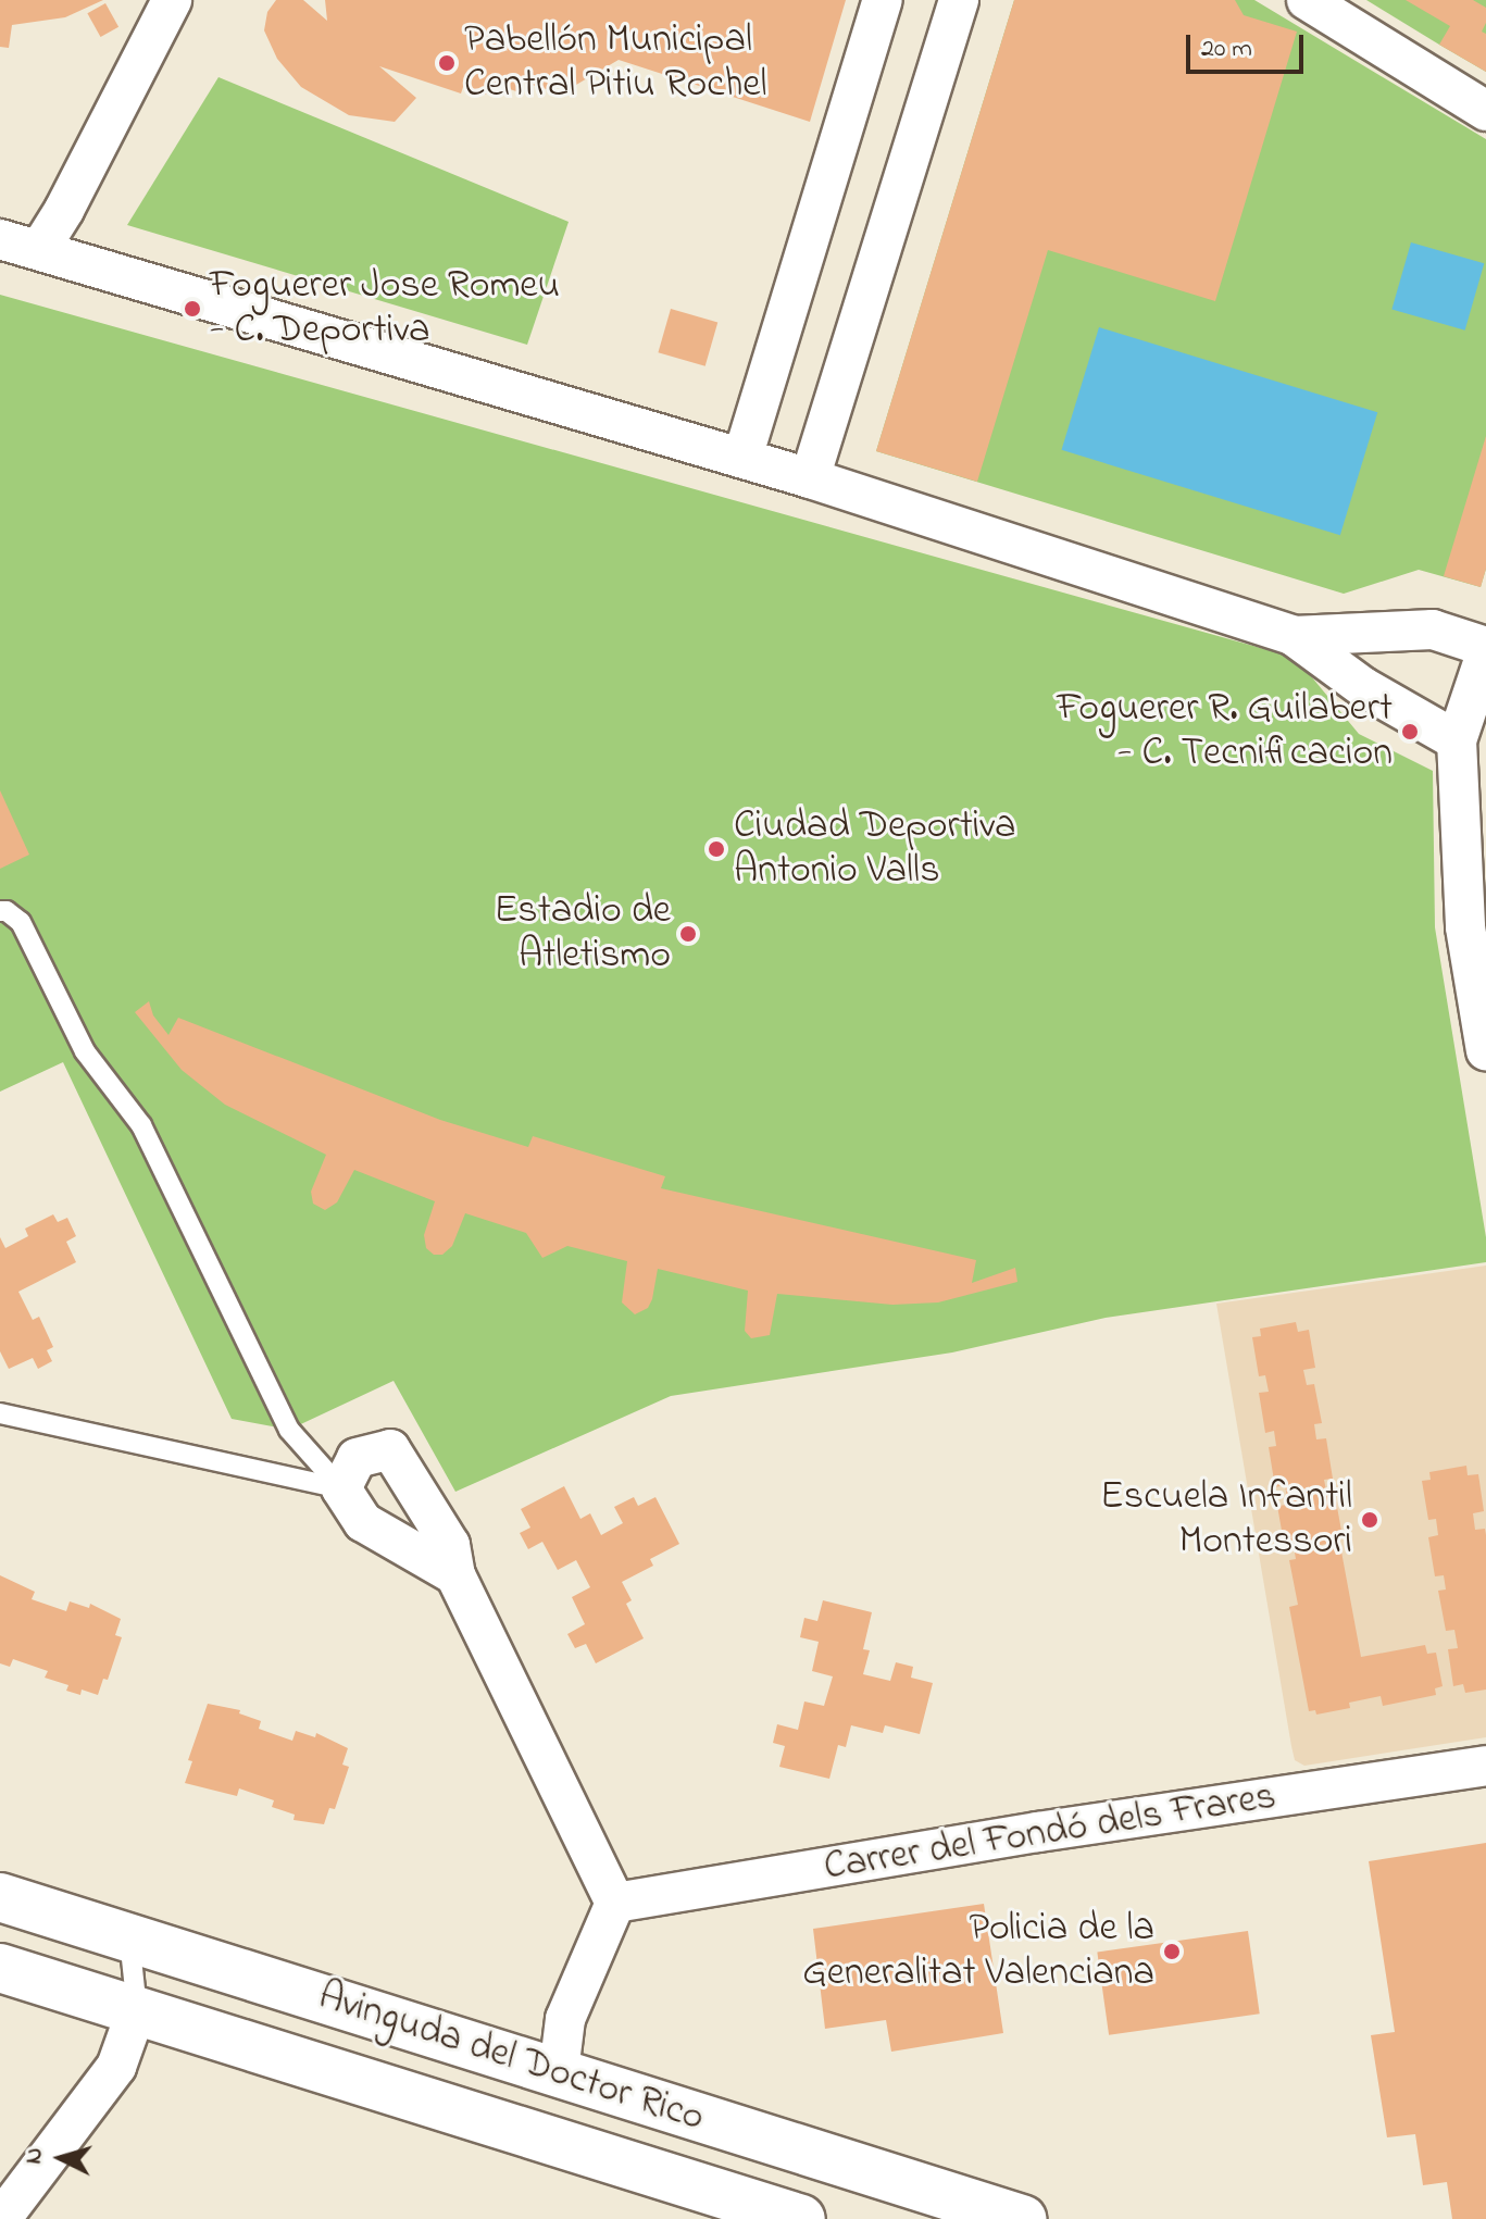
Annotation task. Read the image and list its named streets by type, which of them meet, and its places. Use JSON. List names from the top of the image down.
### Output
{
  "streets": {
    "street": ["Carrer del Fondó dels Frares", "Avinguda del Doctor Rico"]
  },
  "places": [
    "Pabellón Municipal Central Pitiu Rochel",
    "Foguerer Jose Romeu - C. Deportiva",
    "Foguerer R. Guilabert - C. Tecnificacion",
    "Ciudad Deportiva Antonio Valls",
    "Estadio de Atletismo",
    "Escuela Infantil Montessori",
    "Policia de la Generalitat Valenciana"
  ],
  "scale_bar": "20 m",
  "north": "left"
}
